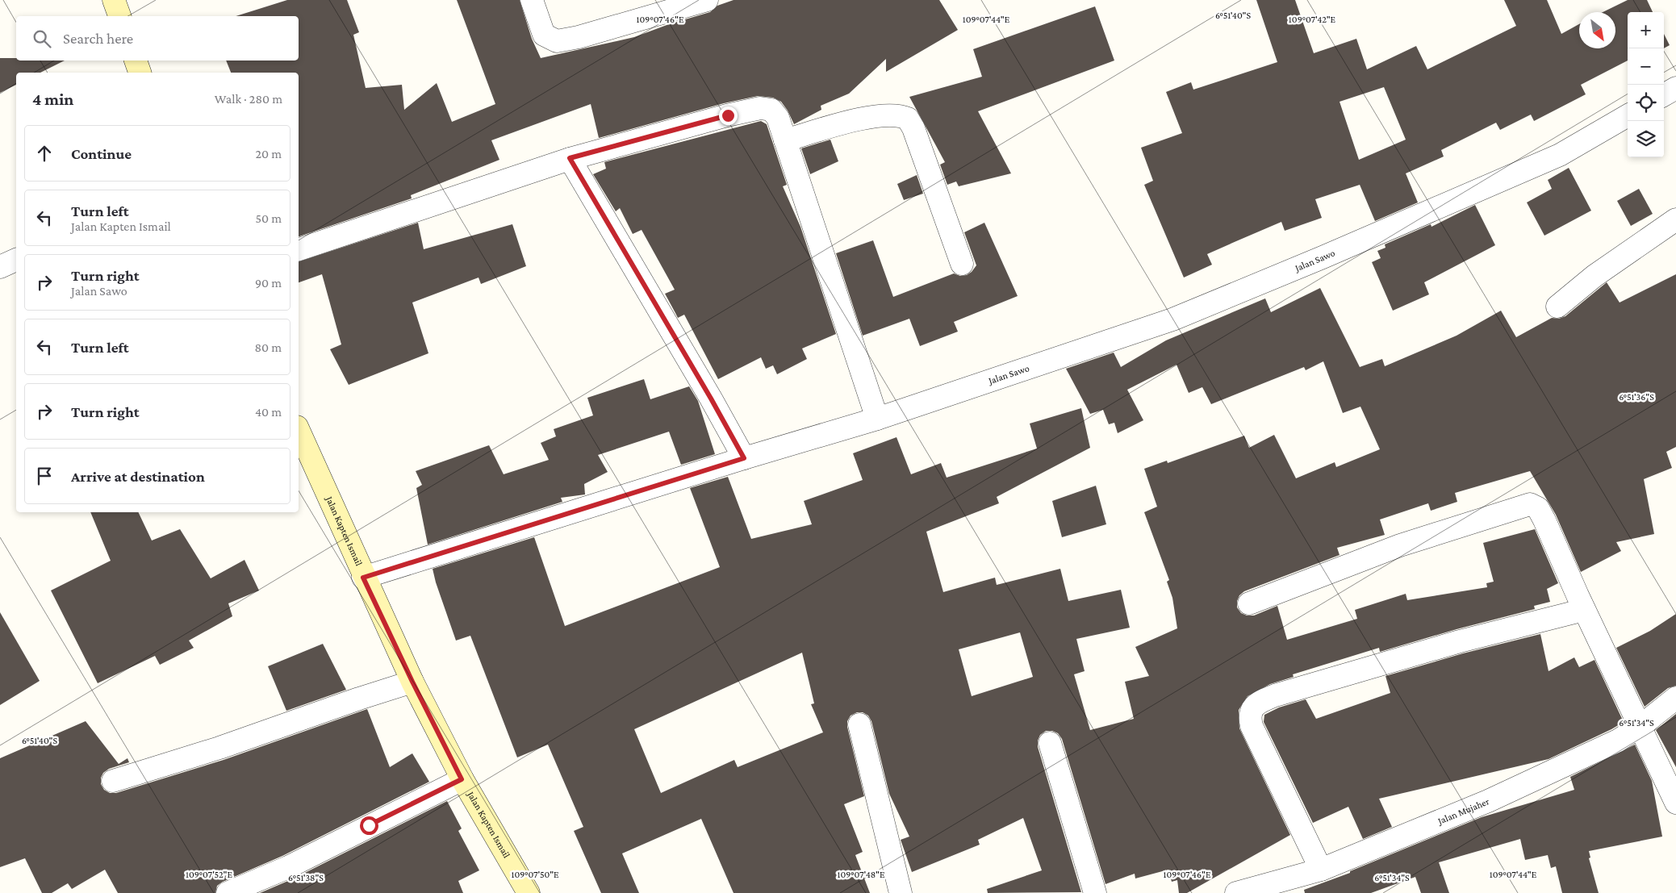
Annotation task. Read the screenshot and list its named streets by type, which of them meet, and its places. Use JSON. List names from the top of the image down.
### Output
{
  "streets": {
    "street": ["Jalan Sawo", "Jalan Kapten Ismail", "Jalan Mujaher"]
  },
  "crossings": [
    ["Jalan Sawo", "Jalan Kapten Ismail"]
  ],
  "north": "bottom right",
  "page": {
    "map_buttons": ["+", "−"],
    "search": "Search here",
    "heading": ["4 min", "Walk · 280 m"],
    "list": [
      ["Continue", "20 m"],
      ["Turn left", "Jalan Kapten Ismail", "50 m"],
      ["Turn right", "Jalan Sawo", "90 m"],
      ["Turn left", "80 m"],
      ["Turn right", "40 m"],
      "Arrive at destination"
    ]
  },
  "coordinates": [
    "6°51'40\"S",
    "109°07'42\"E",
    "109°07'46\"E",
    "109°07'44\"E",
    "6°51'36\"S",
    "6°51'34\"S",
    "109°07'52\"E",
    "109°07'50\"E",
    "109°07'48\"E",
    "6°51'38\"S"
  ]
}
